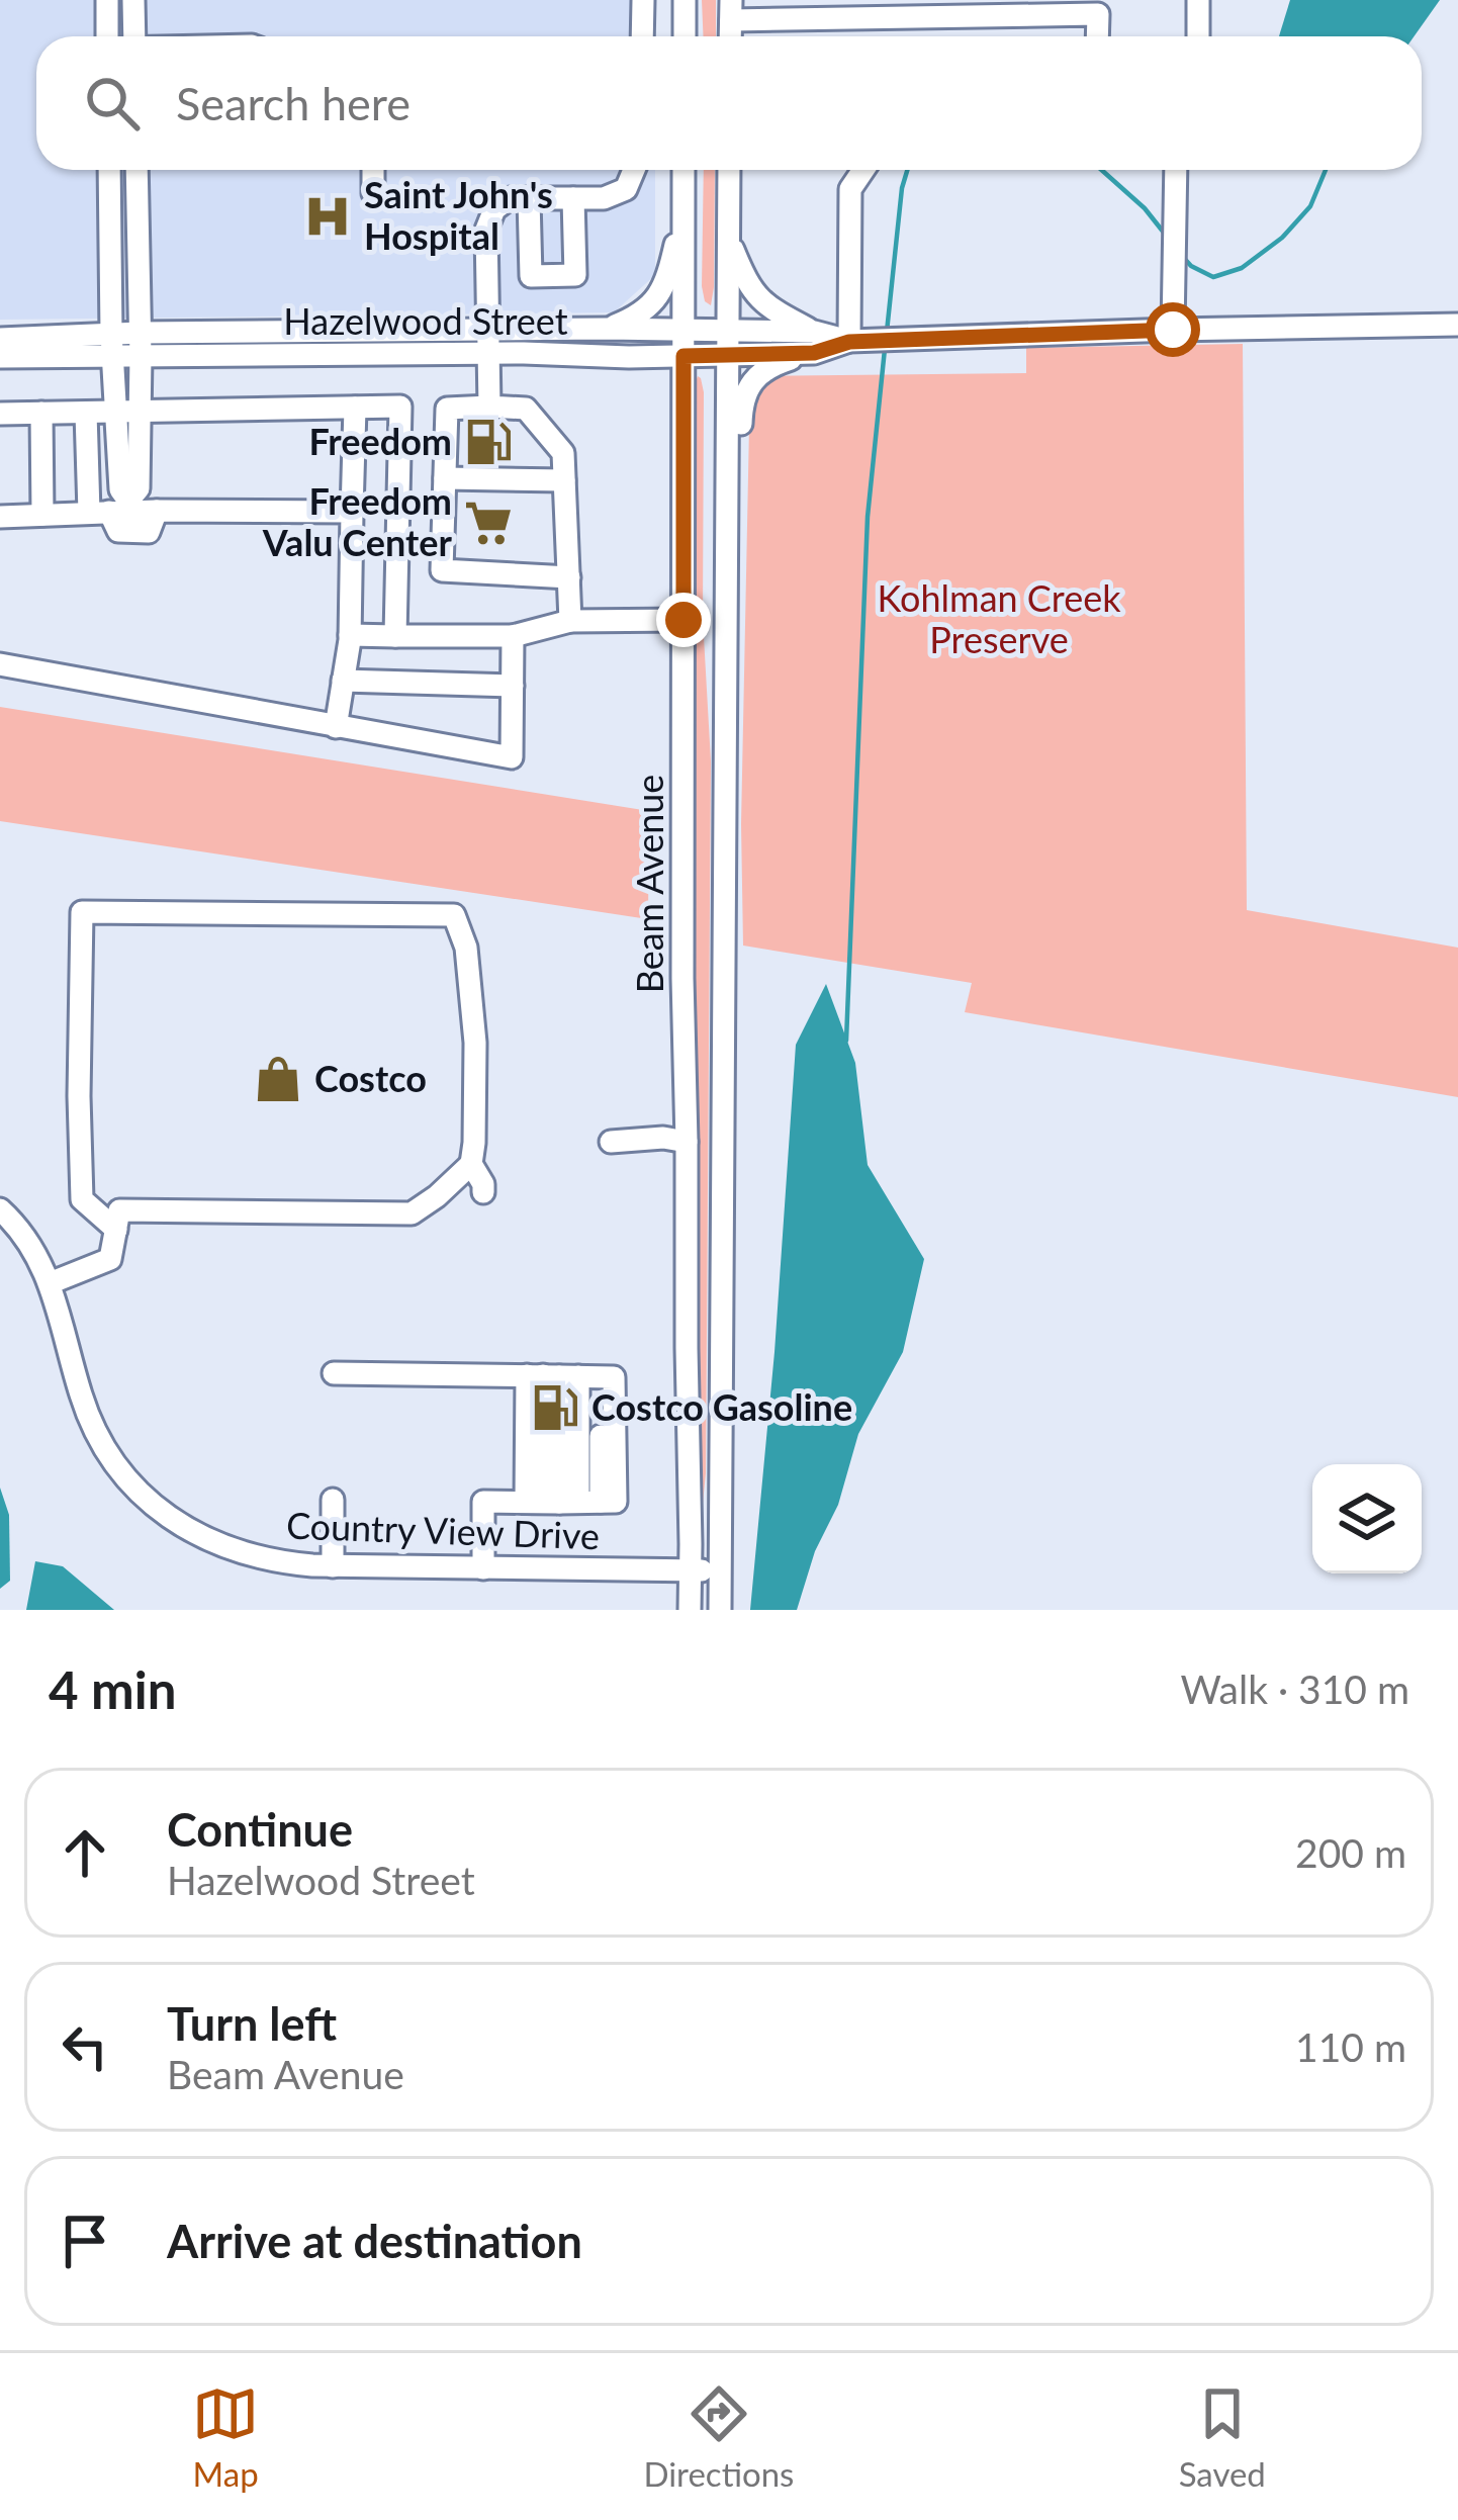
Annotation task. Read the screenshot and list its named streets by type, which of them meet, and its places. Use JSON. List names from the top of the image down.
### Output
{
  "streets": {
    "street": ["Hazelwood Street", "Beam Avenue", "Country View Drive"]
  },
  "crossings": [
    ["Hazelwood Street", "Beam Avenue"],
    ["Beam Avenue", "Country View Drive"]
  ],
  "parks": ["Kohlman Creek Preserve"],
  "places": {
    "hospital": ["Saint John's Hospital"],
    "fuel station": ["Freedom", "Costco Gasoline"],
    "supermarket": ["Freedom Valu Center"],
    "shop": ["Costco"]
  },
  "page": {
    "search": "Search here",
    "heading": ["4 min", "Walk · 310 m"],
    "list": [
      ["Continue", "Hazelwood Street", "200 m"],
      ["Turn left", "Beam Avenue", "110 m"],
      "Arrive at destination"
    ],
    "nav": ["Map", "Directions", "Saved"]
  }
}
